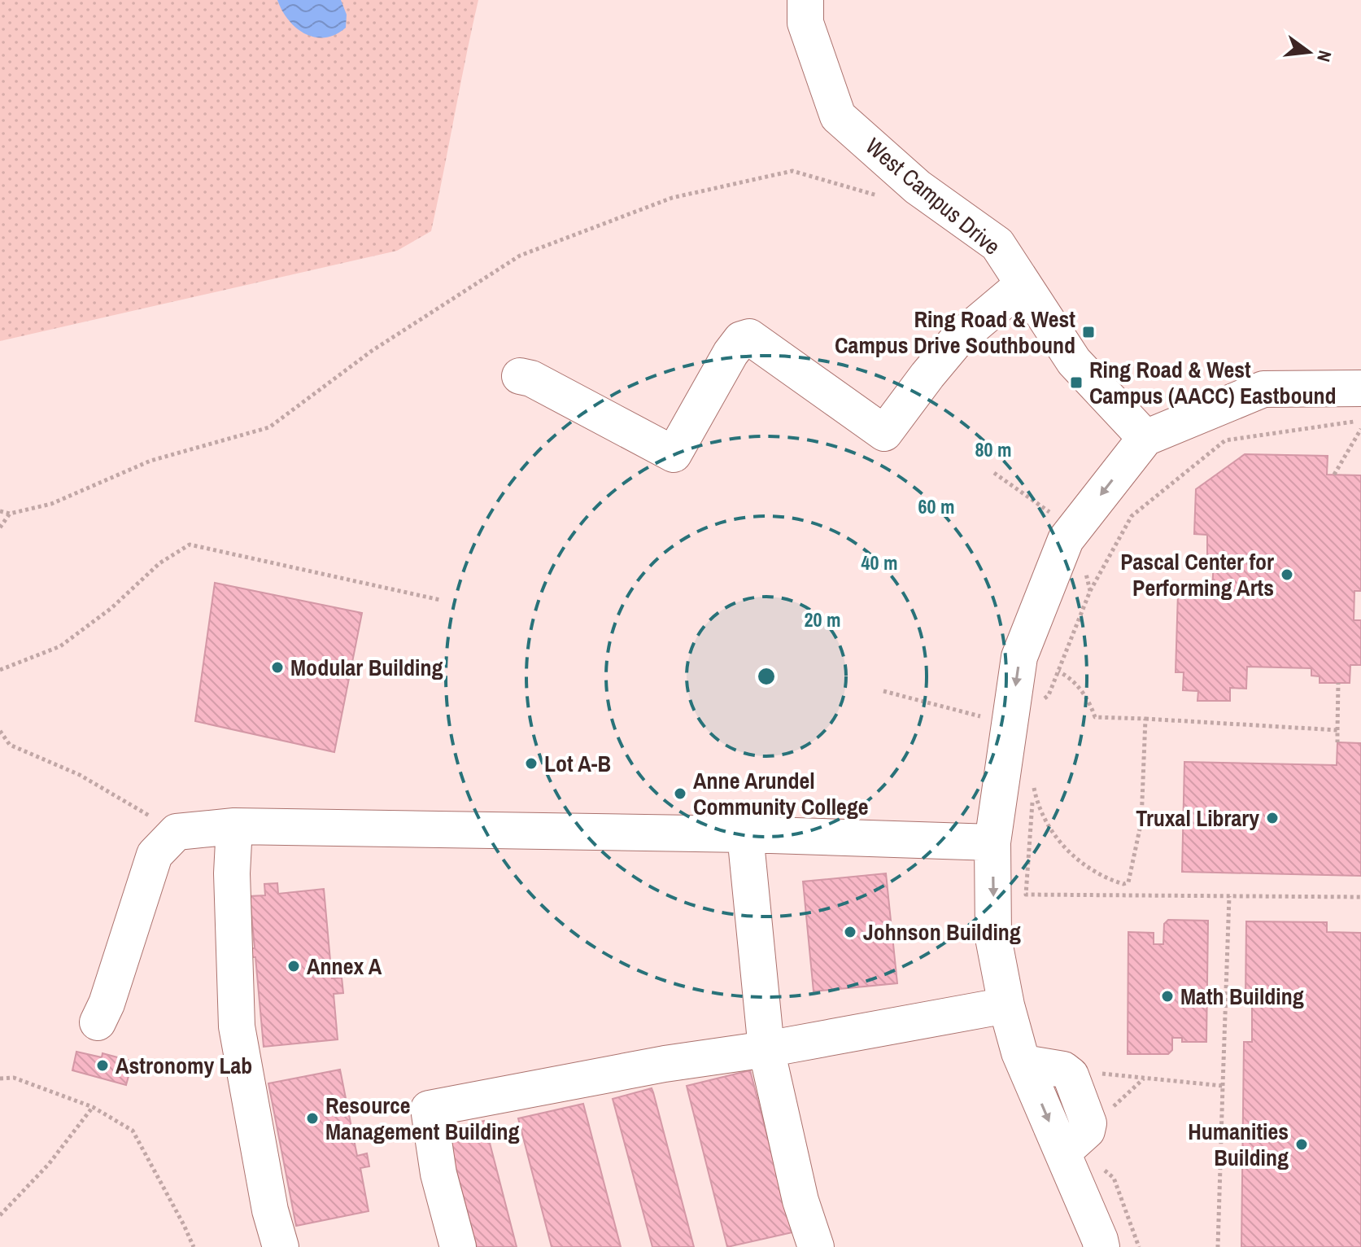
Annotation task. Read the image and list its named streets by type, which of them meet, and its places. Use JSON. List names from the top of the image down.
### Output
{
  "streets": {
    "street": ["West Campus Drive"]
  },
  "places": {
    "transit": ["Ring Road & West Campus Drive Southbound", "Ring Road & West Campus (AACC) Eastbound"],
    "other": [
      "Pascal Center for Performing Arts",
      "Modular Building",
      "Lot A-B",
      "Anne Arundel Community College",
      "Truxal Library",
      "Johnson Building",
      "Annex A",
      "Math Building",
      "Astronomy Lab",
      "Resource Management Building",
      "Humanities Building"
    ]
  },
  "north": "right",
  "rings": [
    "80 m",
    "60 m",
    "40 m",
    "20 m"
  ]
}
